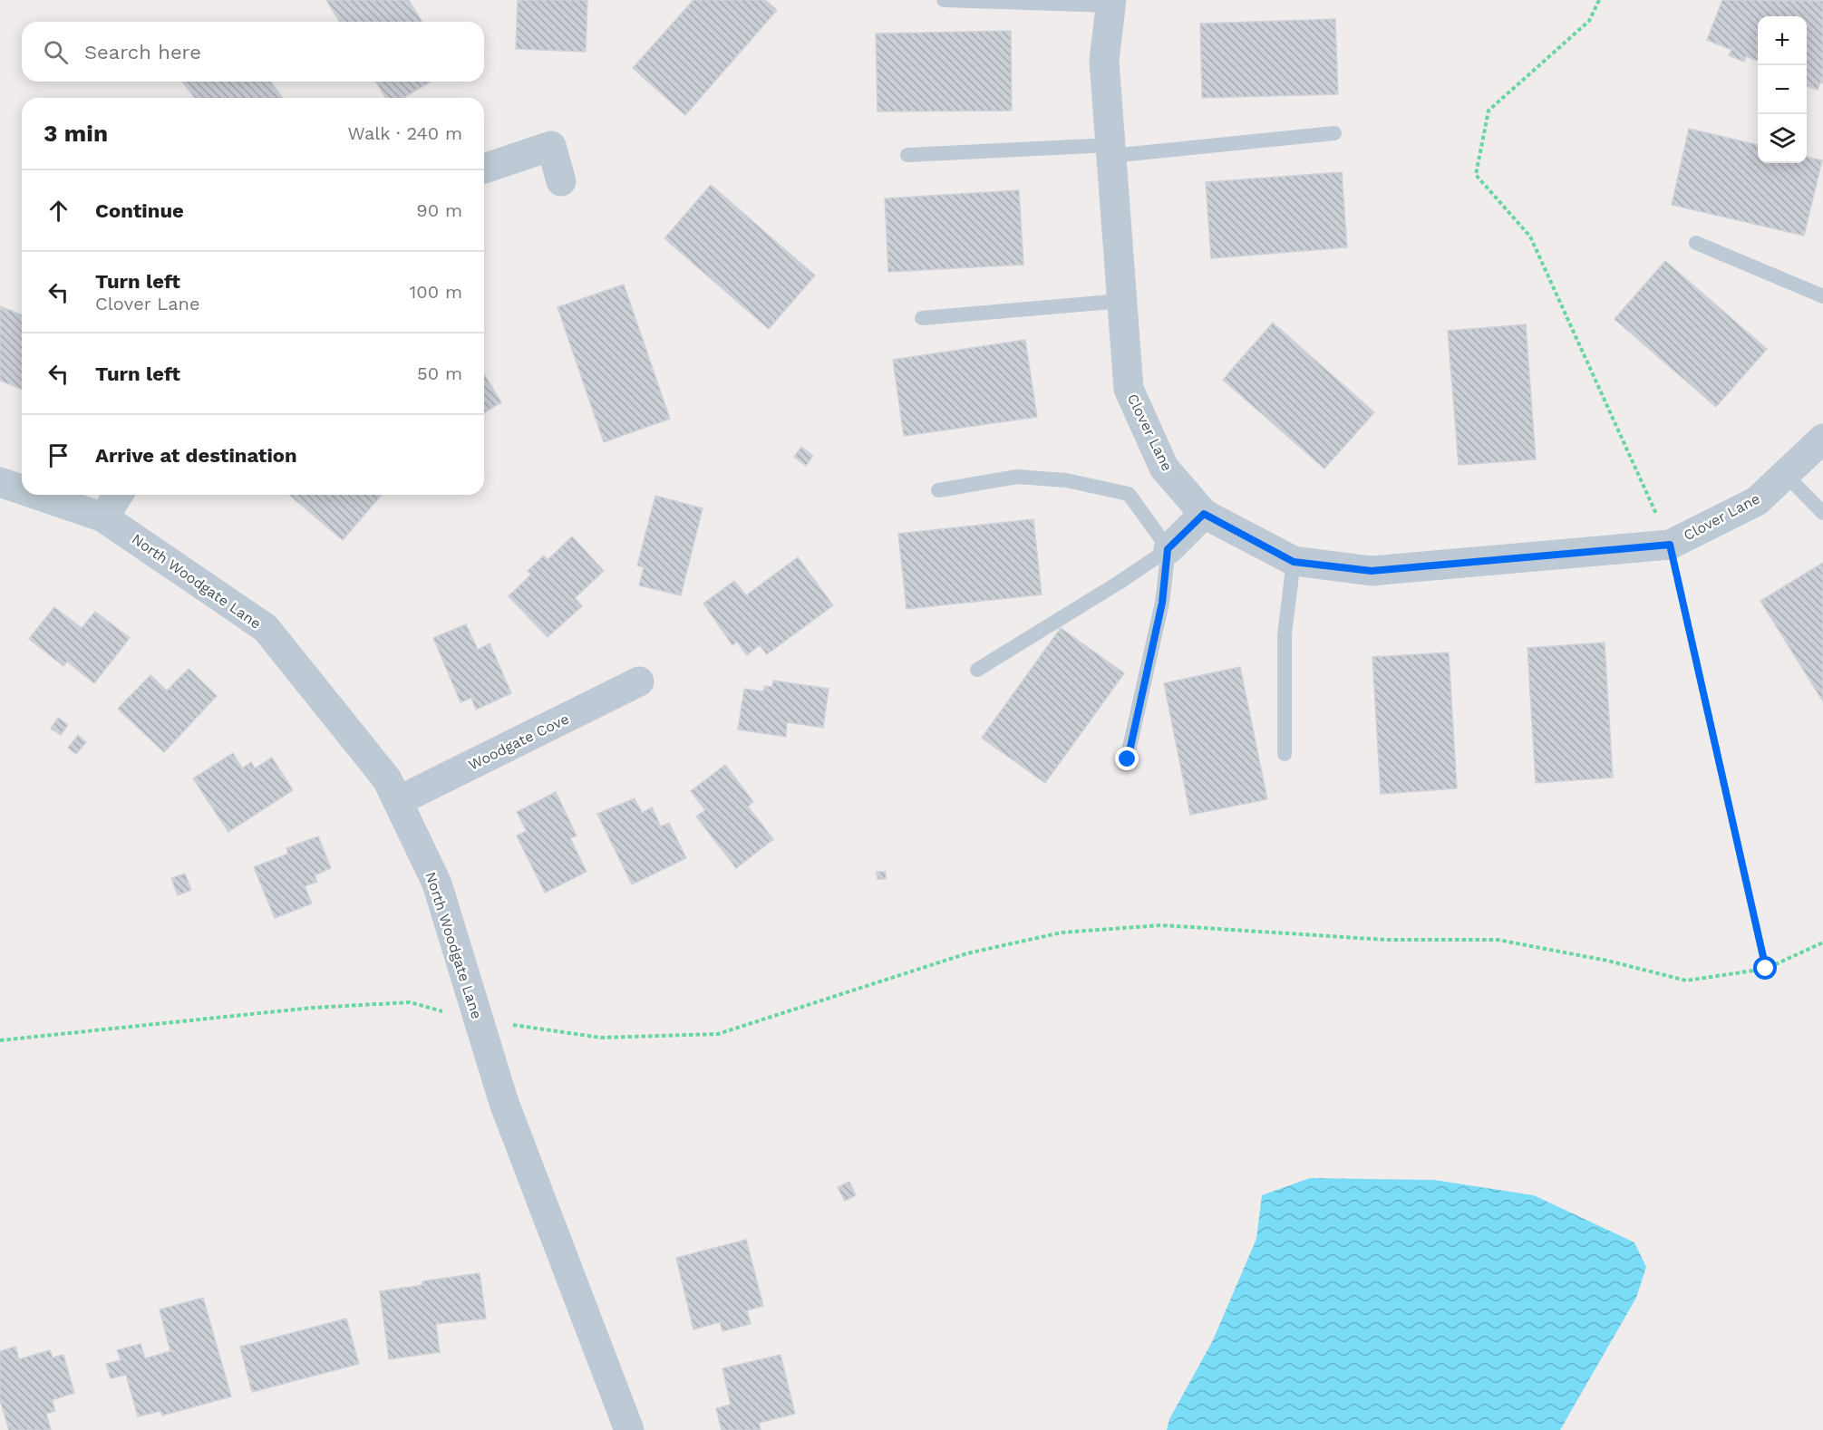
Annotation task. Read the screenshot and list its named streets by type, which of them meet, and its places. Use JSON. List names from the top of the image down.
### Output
{
  "streets": {
    "street": ["Clover Lane", "North Woodgate Lane", "Woodgate Cove"]
  },
  "crossings": [
    ["North Woodgate Lane", "Woodgate Cove"]
  ],
  "page": {
    "map_buttons": ["+", "−"],
    "search": "Search here",
    "heading": ["3 min", "Walk · 240 m"],
    "list": [
      ["Continue", "90 m"],
      ["Turn left", "Clover Lane", "100 m"],
      ["Turn left", "50 m"],
      "Arrive at destination"
    ]
  }
}
